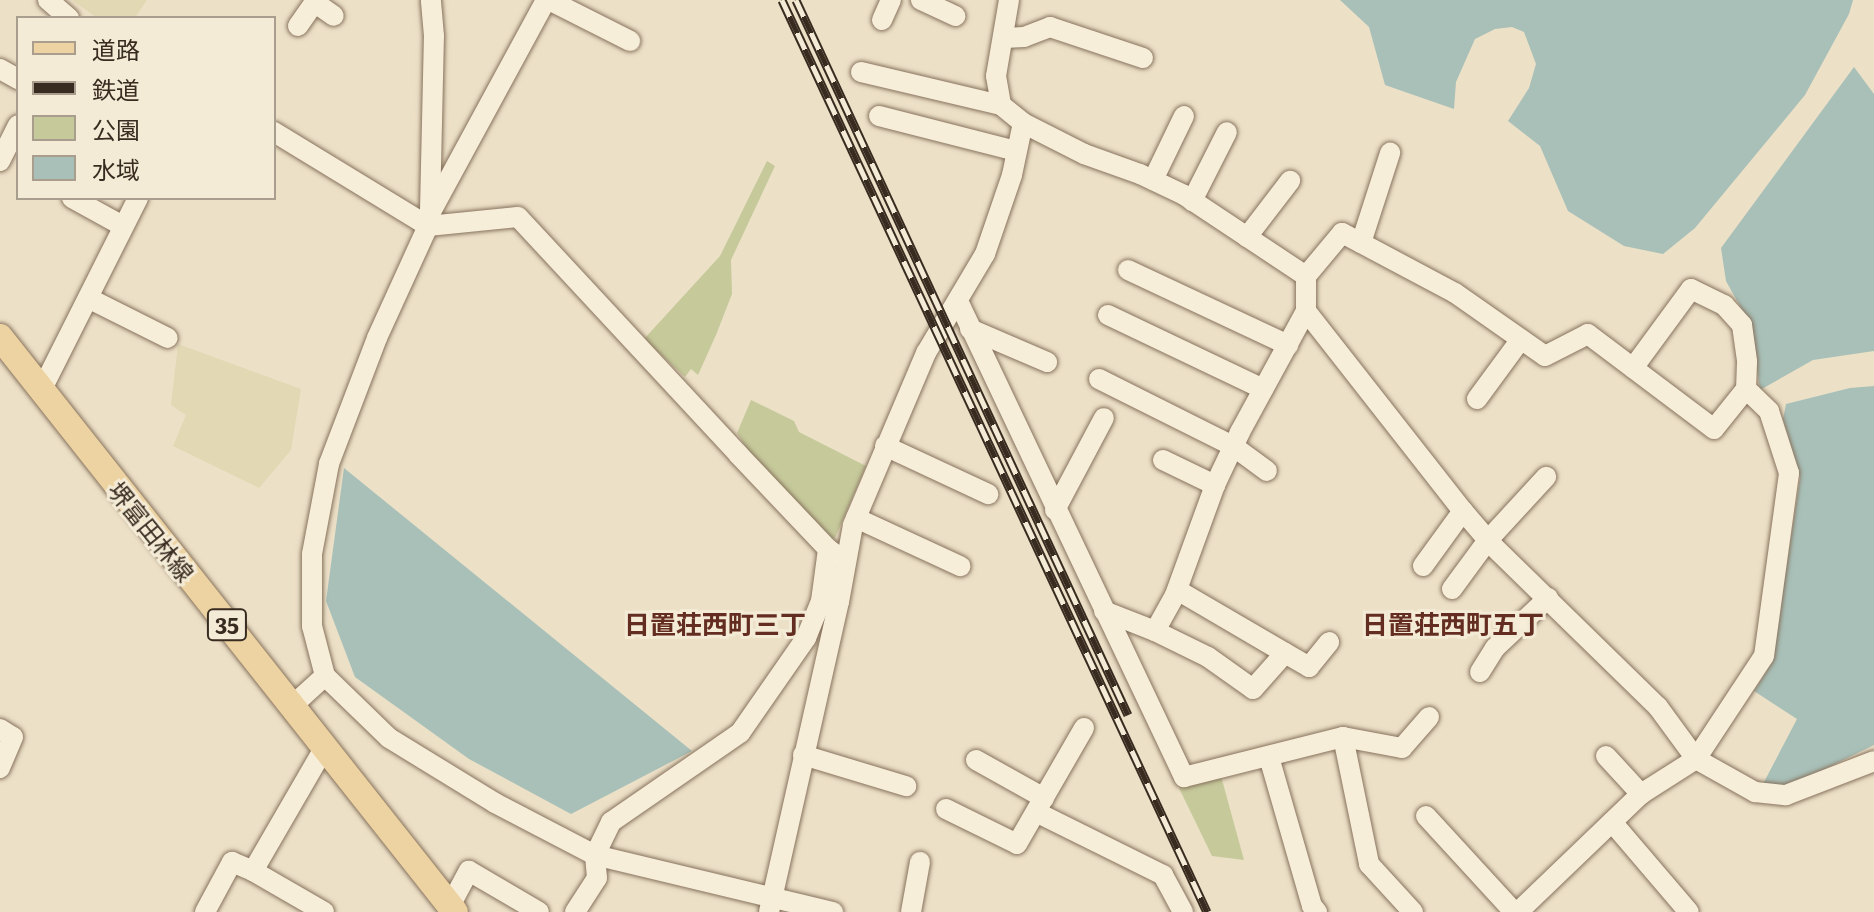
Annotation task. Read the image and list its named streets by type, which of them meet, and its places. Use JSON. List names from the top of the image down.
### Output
{
  "streets": {
    "main road": ["堺富田林線", "35"]
  },
  "districts": ["日置荘西町三丁", "日置荘西町五丁"],
  "legend": [
    "道路",
    "鉄道",
    "公園",
    "水域"
  ]
}
